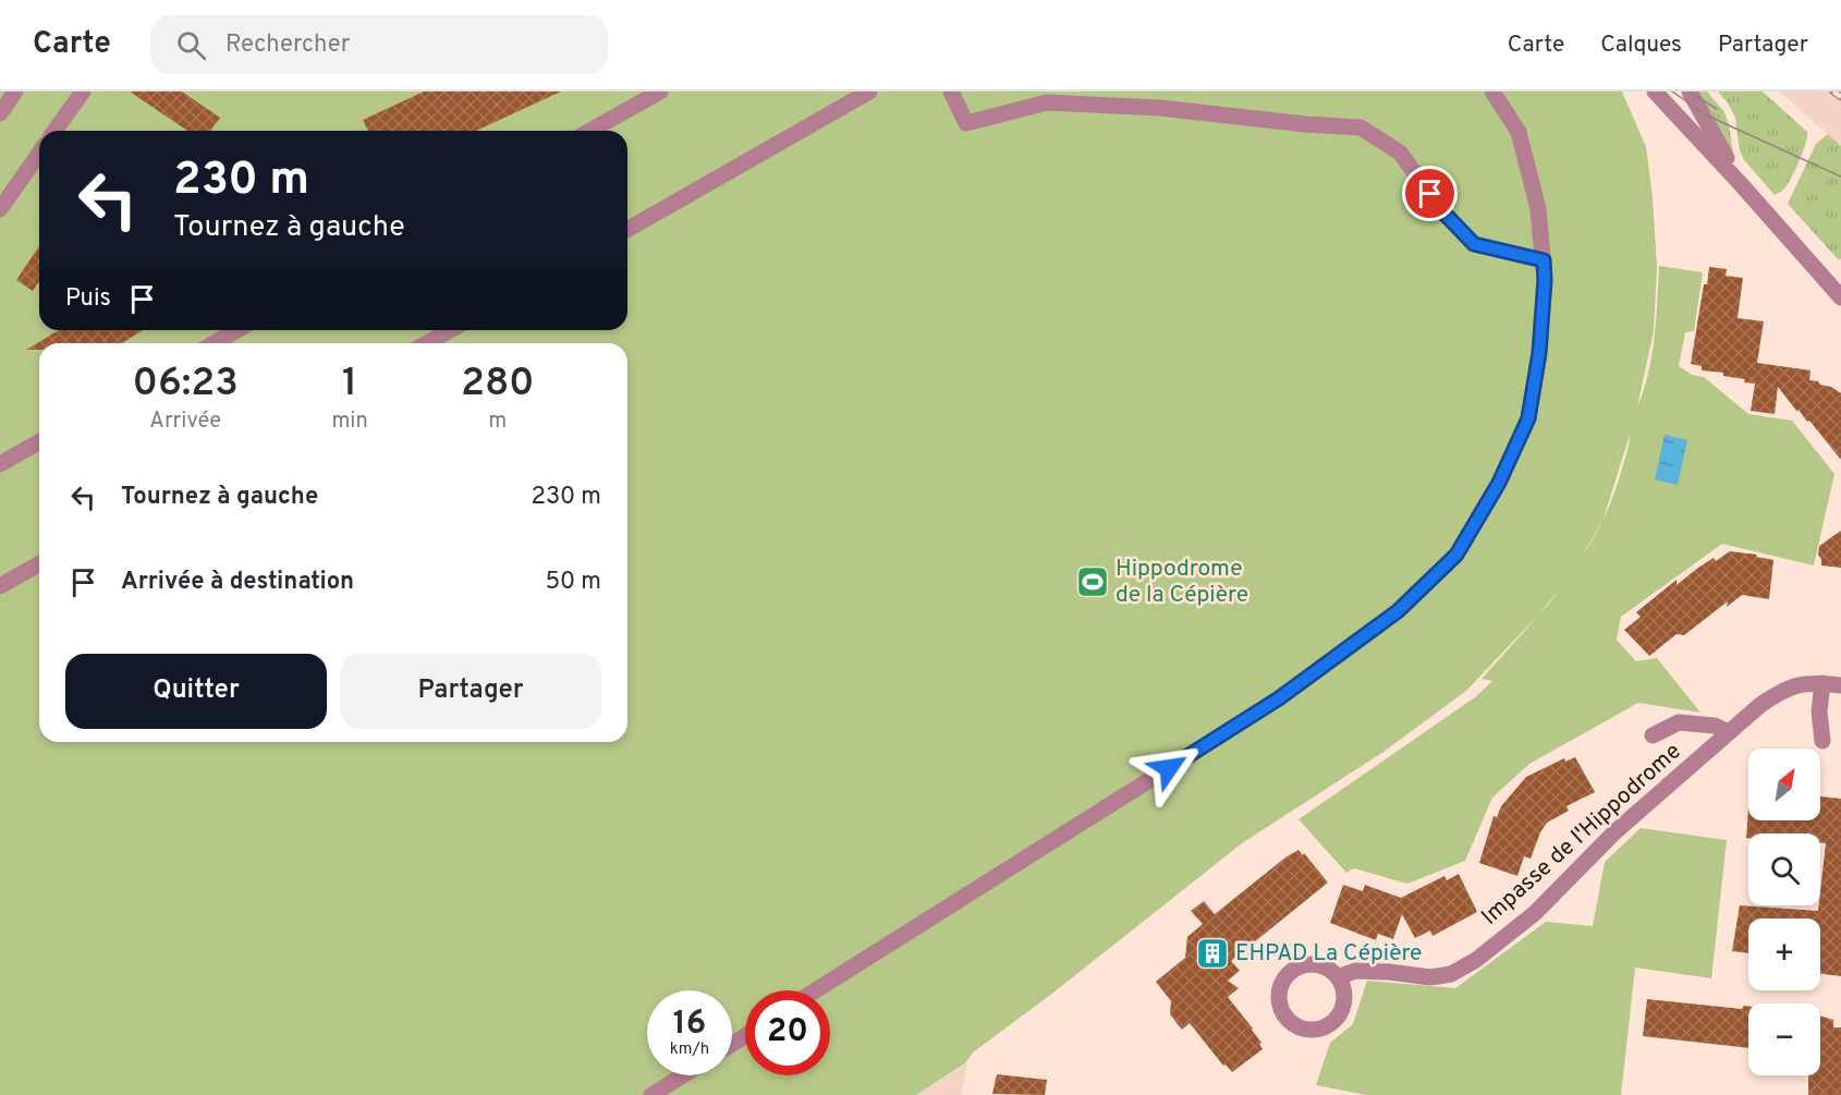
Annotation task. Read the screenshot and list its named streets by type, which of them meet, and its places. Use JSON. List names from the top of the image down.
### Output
{
  "streets": {
    "street": ["Impasse de l'Hippodrome"]
  },
  "places": {
    "sports": ["Hippodrome de la Cépière"],
    "building": ["EHPAD La Cépière"]
  },
  "north": "top right",
  "page": {
    "header": "Carte",
    "search": "Rechercher",
    "nav": ["Carte", "Calques", "Partager"],
    "turn": ["230 m", "Tournez à gauche"],
    "then": "Puis",
    "eta": [
      "06:23",
      "Arrivée",
      "1",
      "min",
      "280",
      "m"
    ],
    "list": [
      {
        "name": "Tournez à gauche",
        "value": "230 m"
      },
      {
        "name": "Arrivée à destination",
        "value": "50 m"
      }
    ],
    "buttons": ["Quitter", "Partager"],
    "map_buttons": ["+", "−"],
    "speed": "16 km/h",
    "limit": "20"
  }
}
